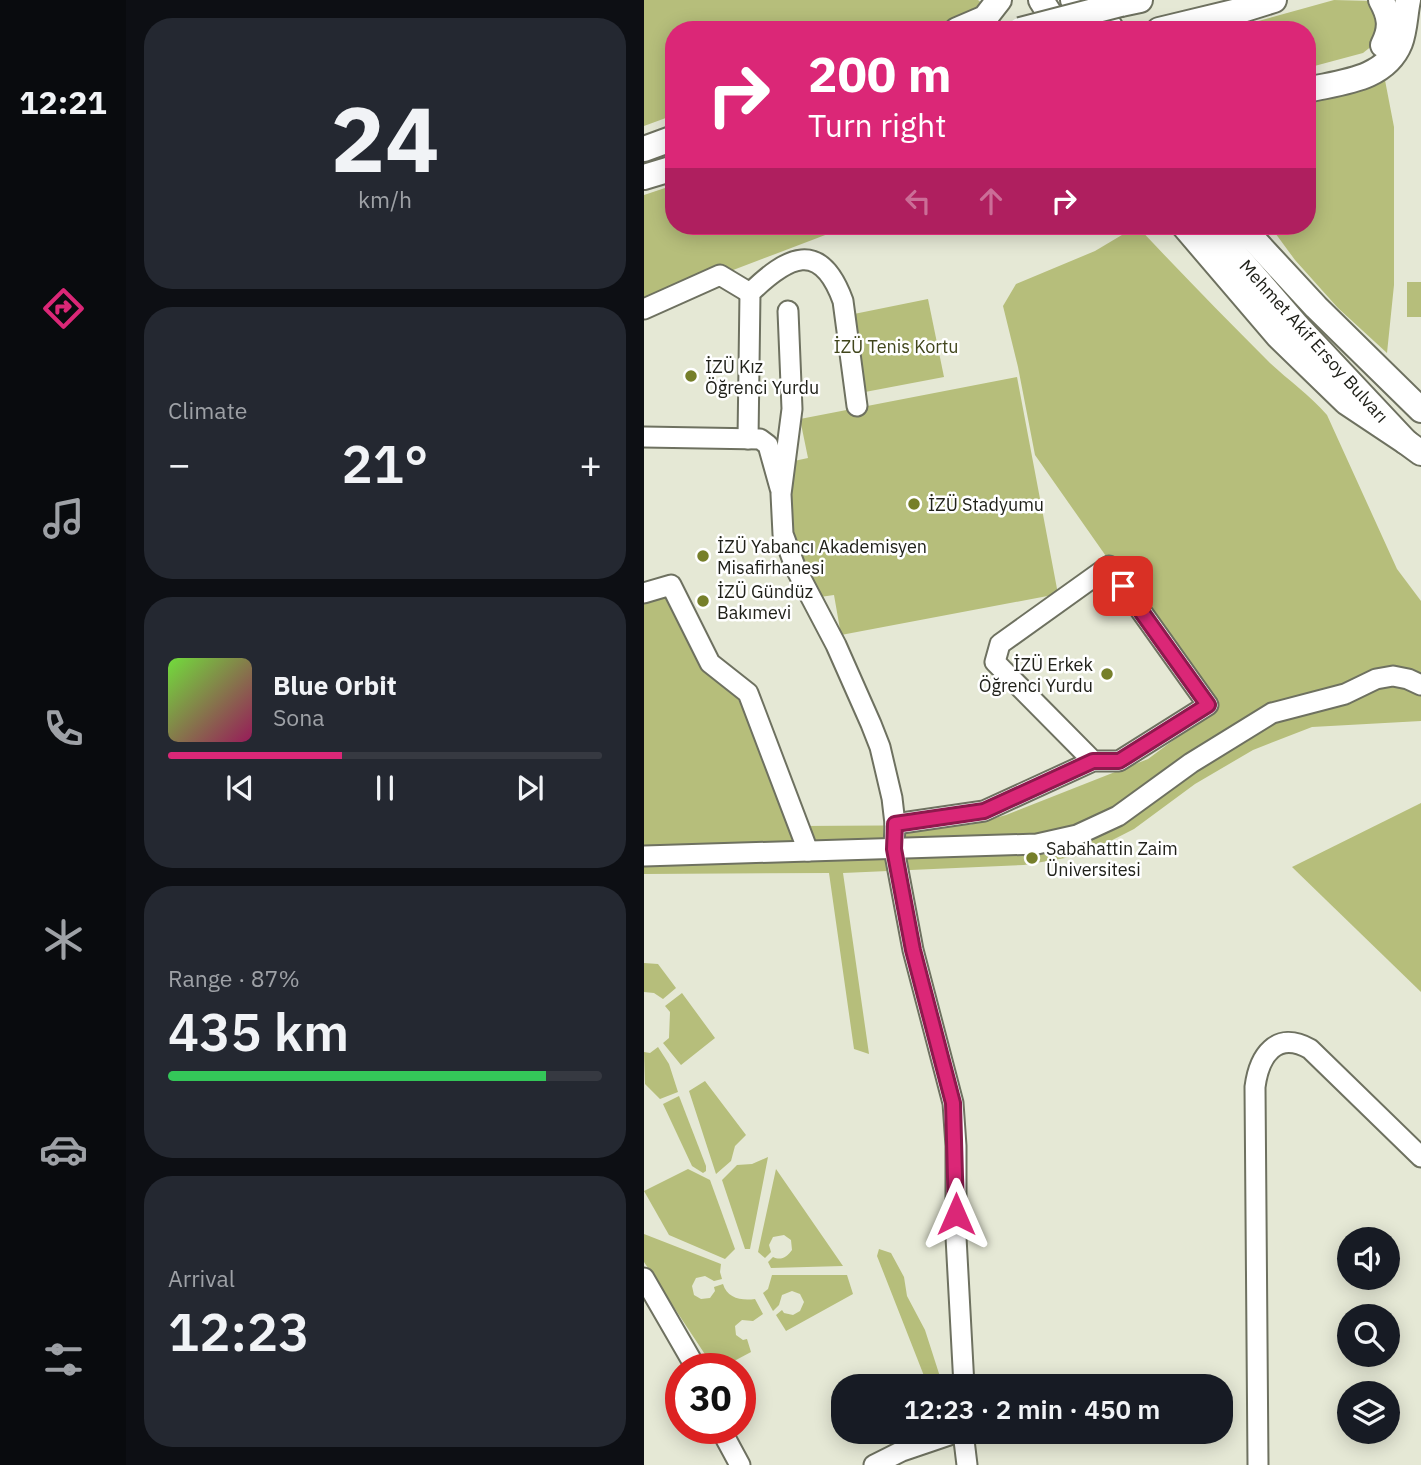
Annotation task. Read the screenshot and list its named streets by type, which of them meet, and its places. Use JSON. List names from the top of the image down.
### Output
{
  "streets": {
    "main road": ["Mehmet Akif Ersoy Bulvarı"]
  },
  "parks": ["İZÜ Tenis Kortu"],
  "places": [
    "İZÜ Kız Öğrenci Yurdu",
    "İZÜ Stadyumu",
    "İZÜ Yabancı Akademisyen Misafirhanesi",
    "İZÜ Gündüz Bakımevi",
    "İZÜ Erkek Öğrenci Yurdu",
    "Sabahattin Zaim Üniversitesi"
  ],
  "page": {
    "tabs": "12:21",
    "tile": [
      ["24", "km/h"],
      "Climate",
      ["Range · 87%", "435 km"],
      ["Arrival", "12:23"]
    ],
    "turn": ["200 m", "Turn right"],
    "heat": ["−", "21°", "+"],
    "song": ["Blue Orbit", "Sona"],
    "limit": "30",
    "trip": "12:23 · 2 min · 450 m"
  }
}
